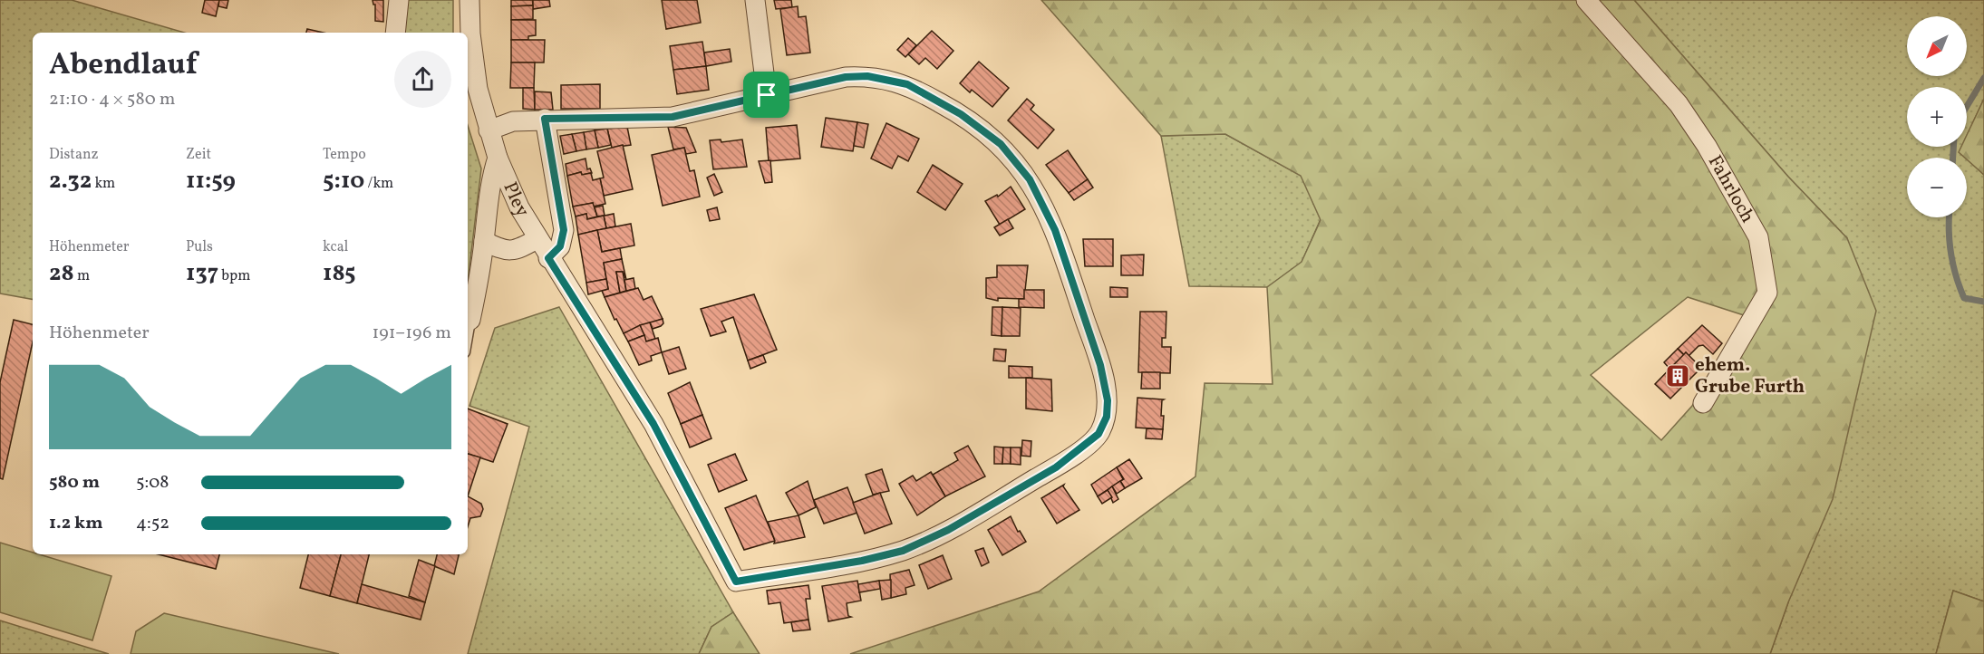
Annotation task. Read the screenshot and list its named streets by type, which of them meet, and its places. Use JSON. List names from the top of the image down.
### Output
{
  "streets": {
    "street": ["Fahrloch", "Pley"]
  },
  "places": {
    "building": ["ehem. Grube Furth"]
  },
  "north": "bottom left",
  "page": {
    "map_buttons": ["+", "−"],
    "heading": ["Abendlauf", "21:10 · 4 × 580 m"],
    "stats": [
      ["Distanz", "2.32 km"],
      ["Zeit", "11:59"],
      ["Tempo", "5:10 /km"],
      ["Höhenmeter", "28 m"],
      ["Puls", "137 bpm"],
      ["kcal", "185"]
    ],
    "chart": ["Höhenmeter", "191–196 m"],
    "list": [
      {
        "name": "580 m",
        "note": "5:08"
      },
      {
        "name": "1.2 km",
        "note": "4:52"
      }
    ]
  }
}
